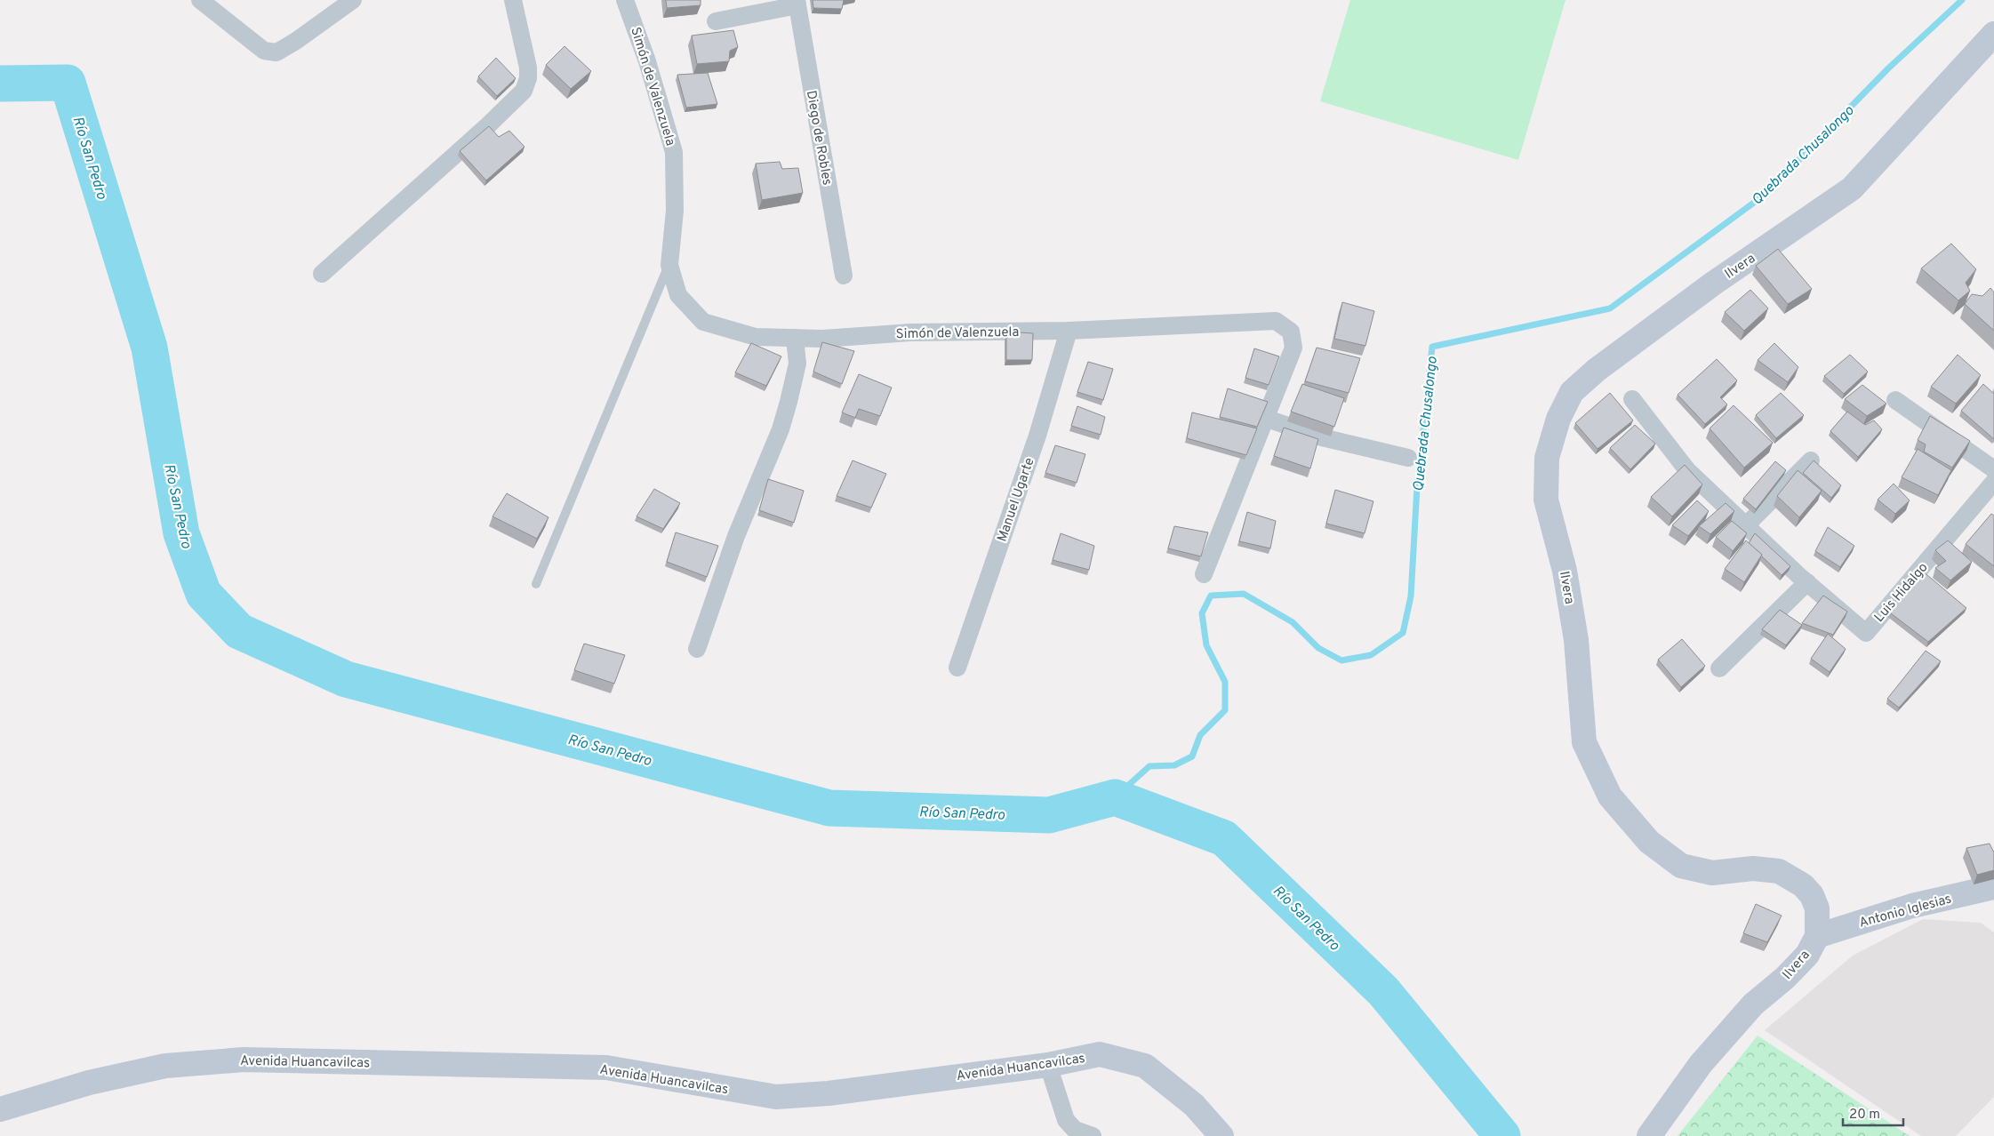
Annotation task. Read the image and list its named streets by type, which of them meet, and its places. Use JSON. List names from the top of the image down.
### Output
{
  "streets": {
    "street": [
      "Simón de Valenzuela",
      "Diego de Robles",
      "Ilvera",
      "Manuel Ugarte",
      "Luis Hidalgo",
      "Antonio Iglesias",
      "Avenida Huancavilcas"
    ]
  },
  "crossings": [
    ["Simón de Valenzuela", "Manuel Ugarte"],
    ["Ilvera", "Antonio Iglesias"]
  ],
  "water": ["Quebrada Chusalongo", "Río San Pedro"],
  "scale_bar": "20 m"
}
